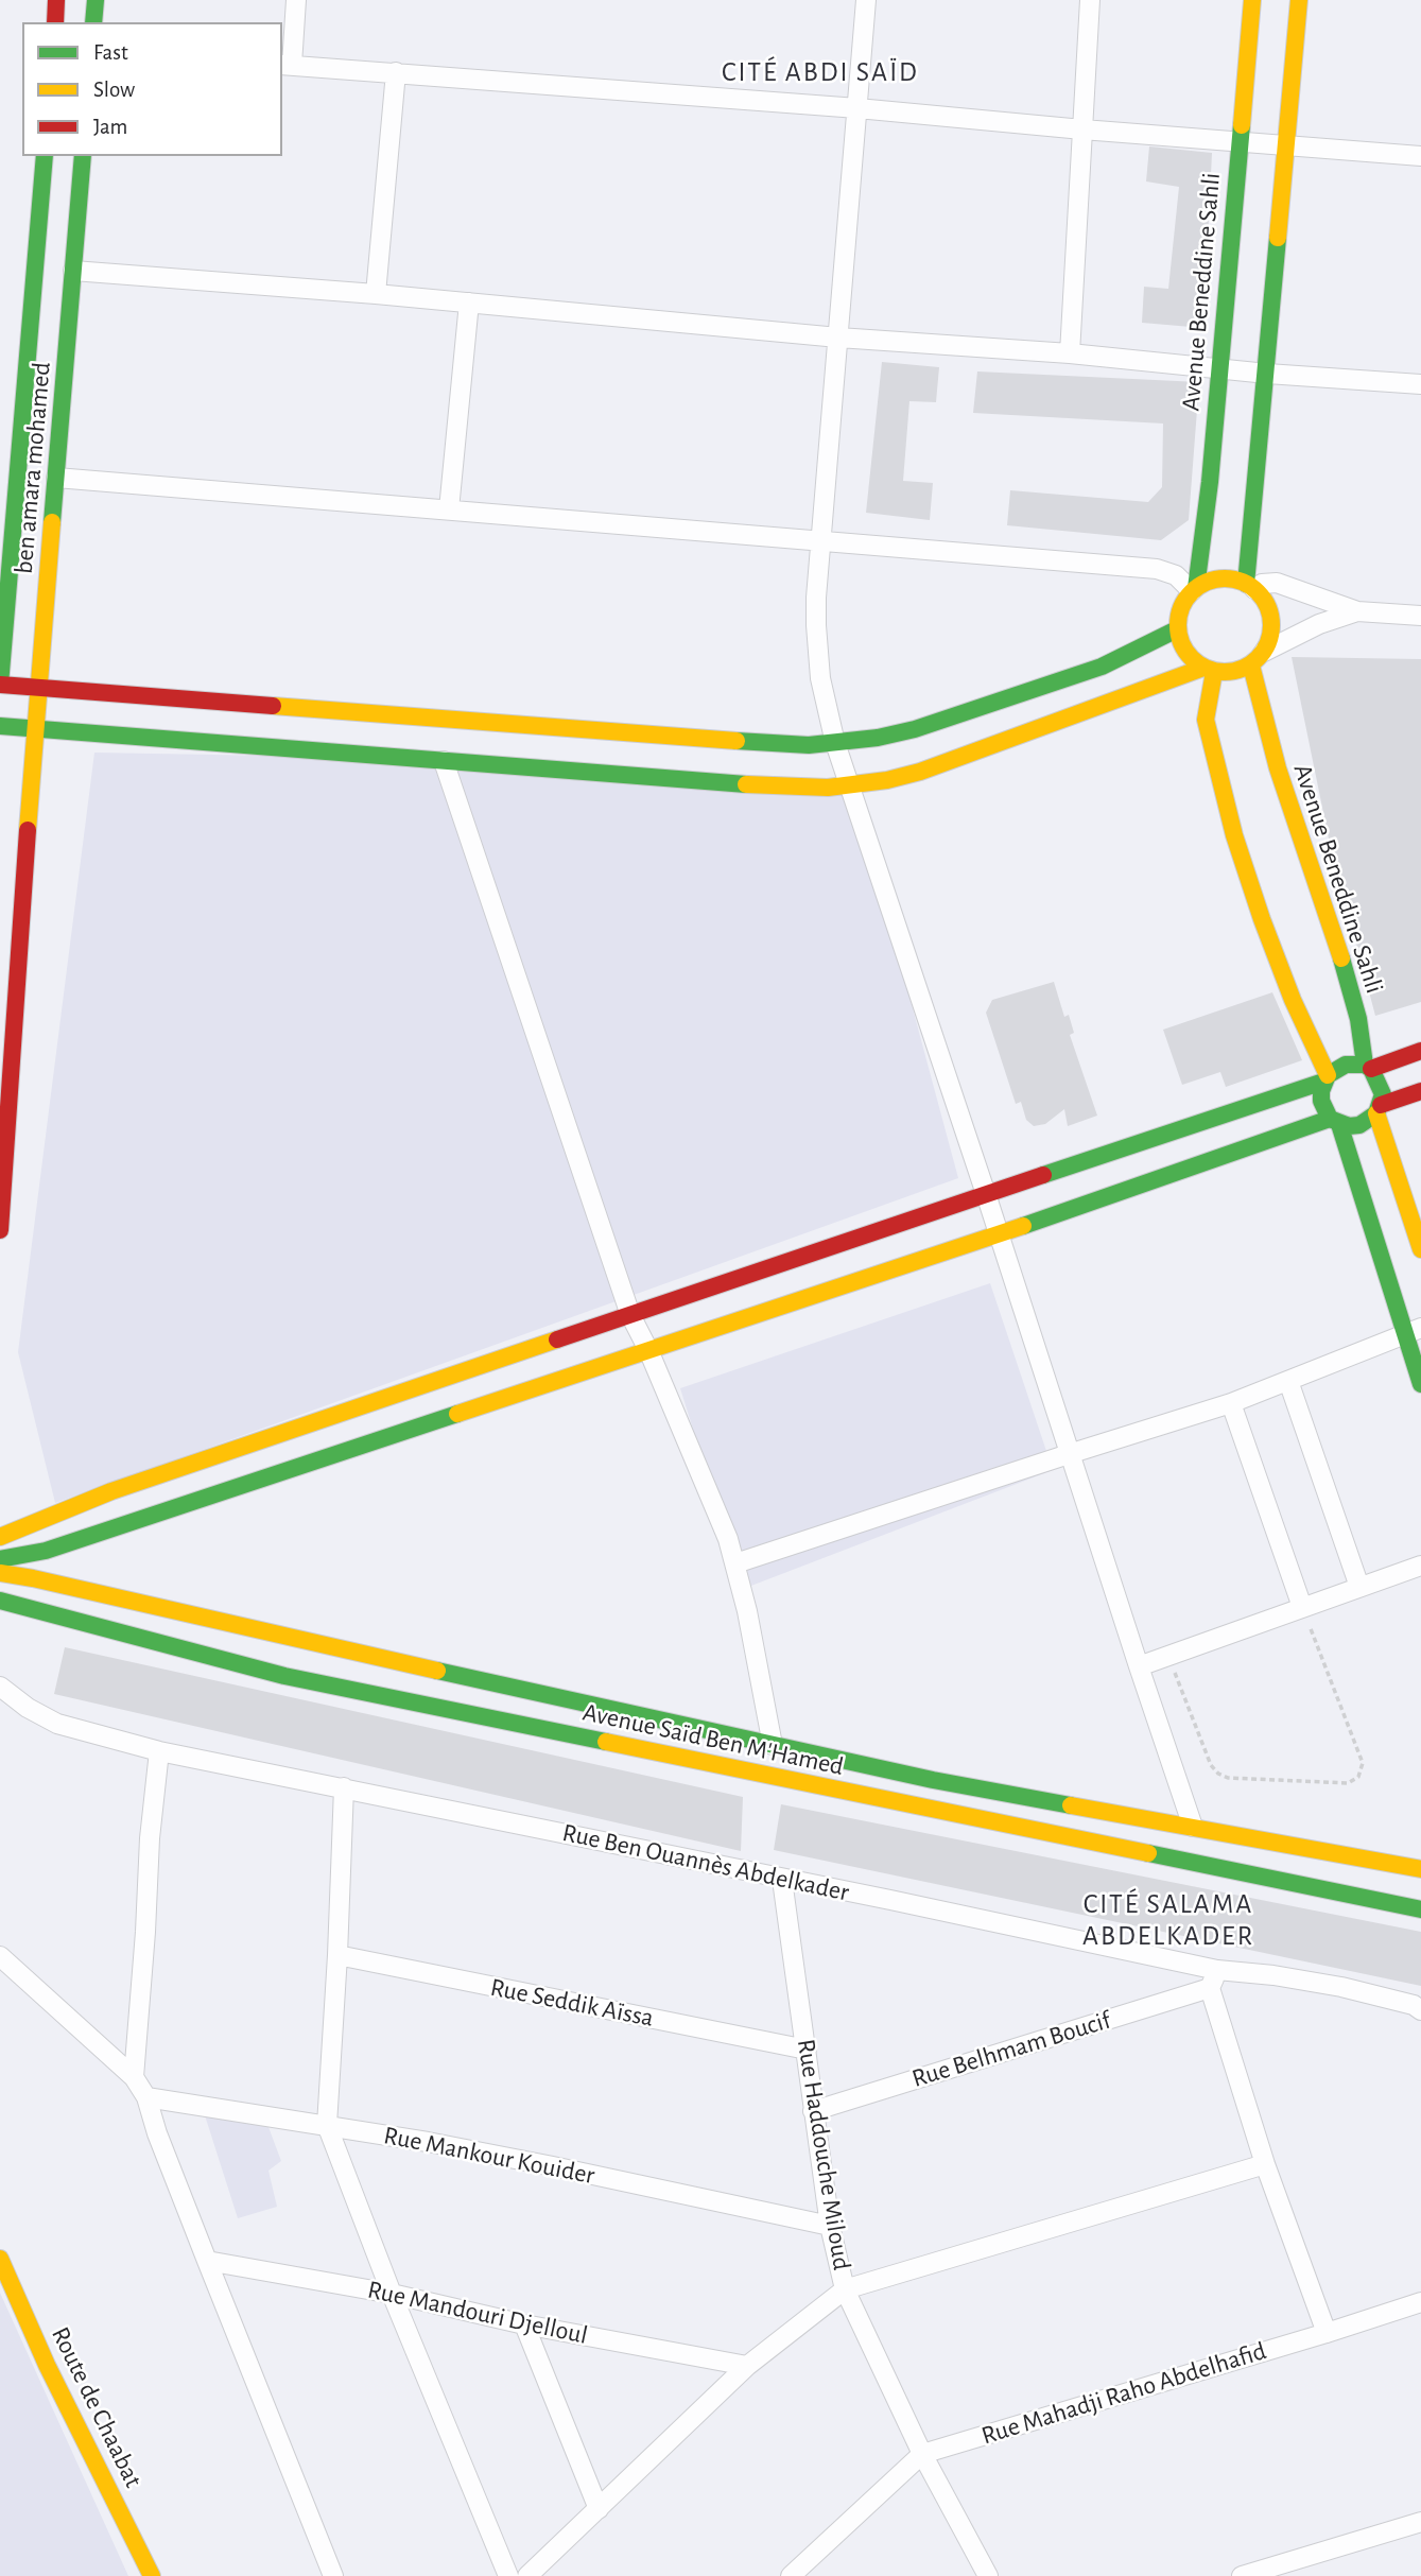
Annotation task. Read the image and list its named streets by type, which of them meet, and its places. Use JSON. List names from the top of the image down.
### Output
{
  "streets": {
    "street": [
      "Avenue Beneddine Sahli",
      "ben amara mohamed",
      "Avenue Saïd Ben M'Hamed",
      "Rue Ben Ouannès Abdelkader",
      "Rue Seddik Aïssa",
      "Rue Belhmam Boucif",
      "Rue Haddouche Miloud",
      "Rue Mankour Kouider",
      "Rue Mandouri Djelloul",
      "Rue Mahadji Raho Abdelhafid",
      "Route de Chaabat"
    ]
  },
  "crossings": [
    ["Rue Ben Ouannès Abdelkader", "Rue Haddouche Miloud"],
    ["Rue Seddik Aïssa", "Rue Haddouche Miloud"],
    ["Rue Belhmam Boucif", "Rue Haddouche Miloud"],
    ["Rue Haddouche Miloud", "Rue Mankour Kouider"],
    ["Rue Haddouche Miloud", "Rue Mahadji Raho Abdelhafid"]
  ],
  "districts": ["CITÉ ABDI SAÏD", "CITÉ SALAMA ABDELKADER"],
  "legend": ["Fast", "Slow", "Jam"]
}
